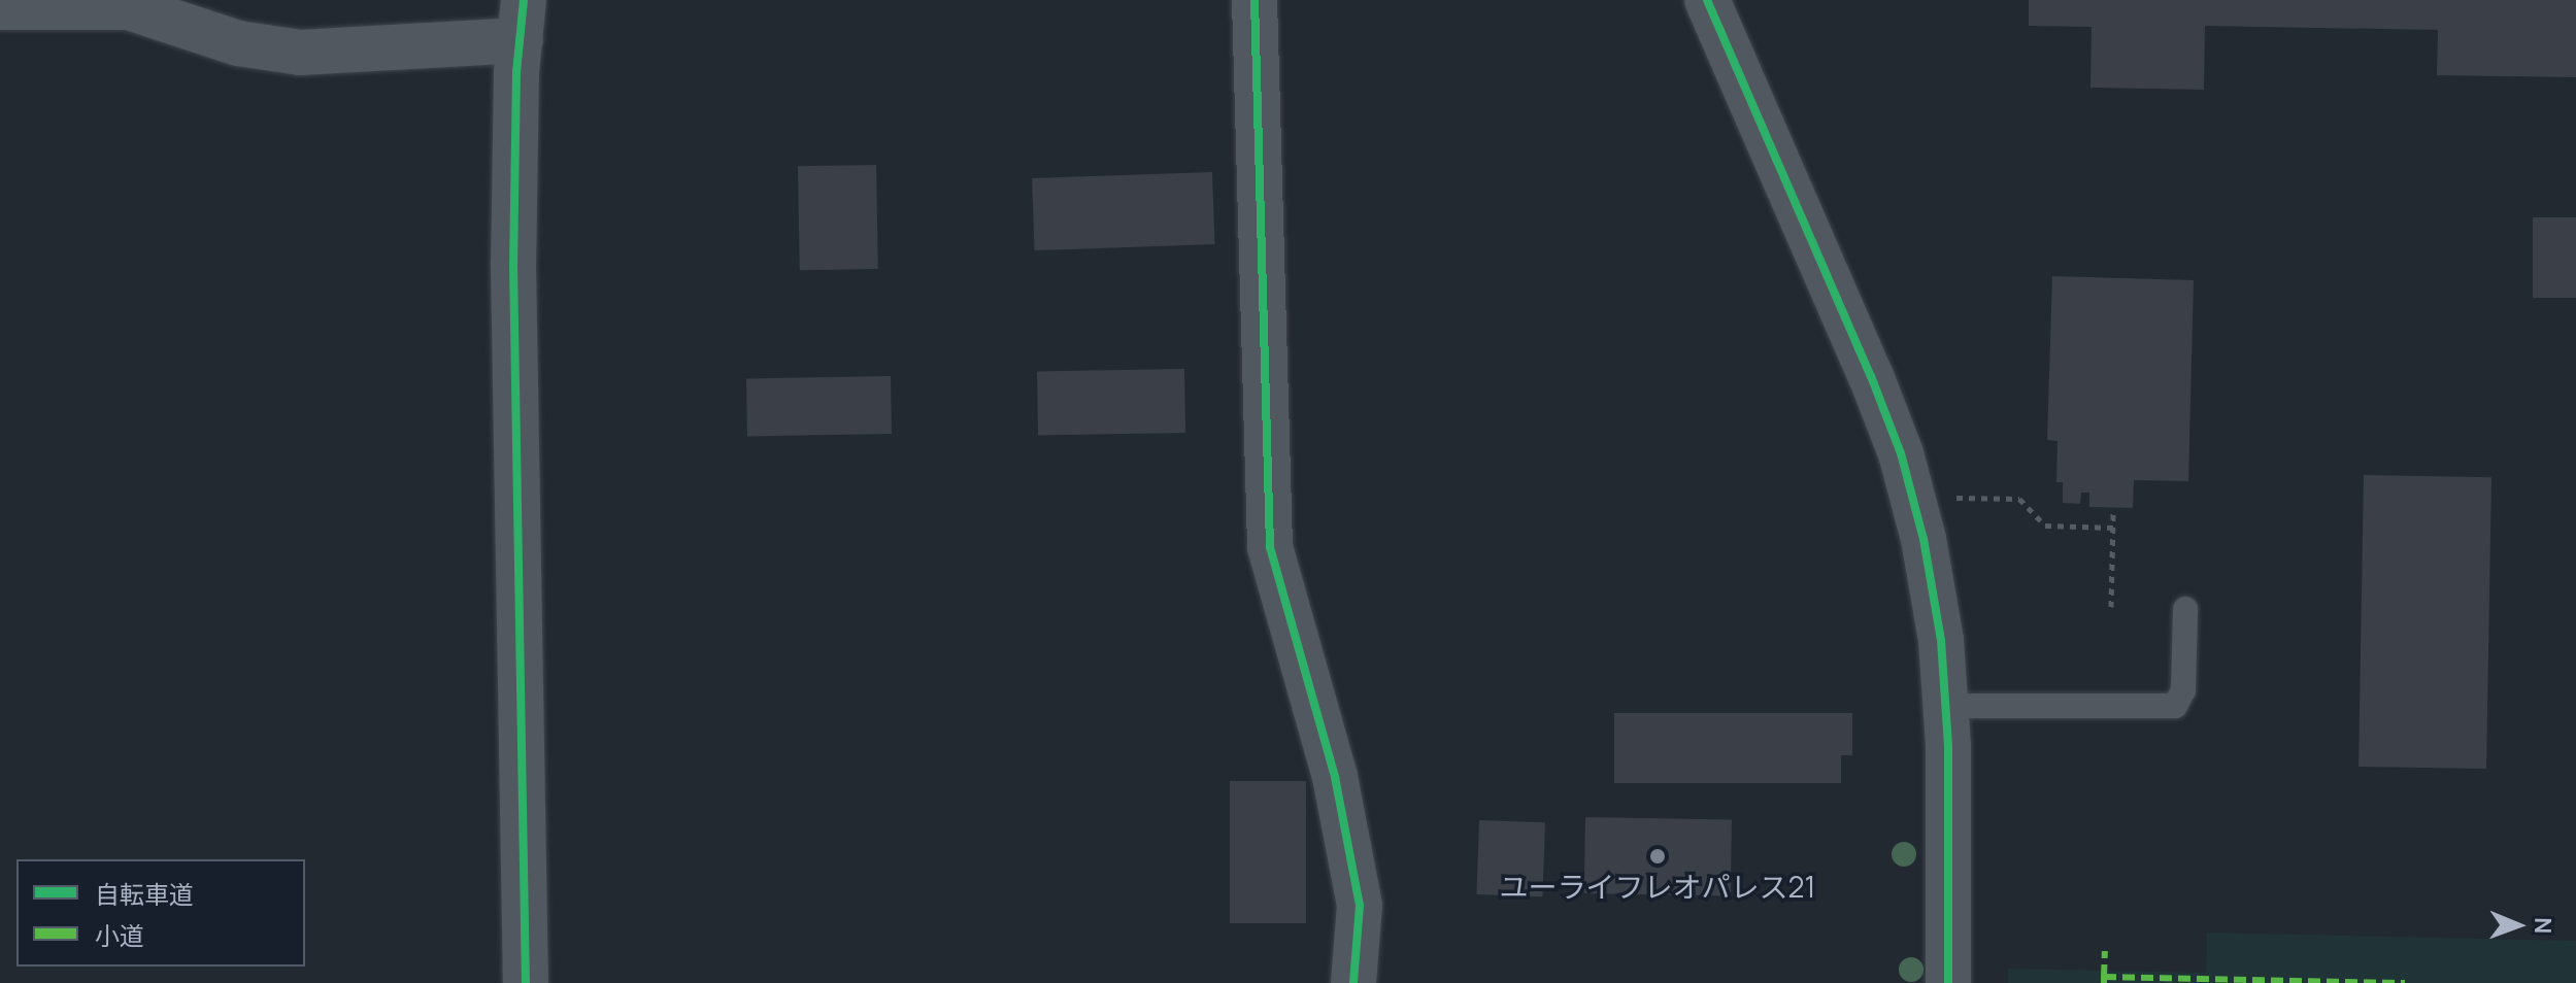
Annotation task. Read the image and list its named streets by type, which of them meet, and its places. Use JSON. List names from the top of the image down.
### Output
{
  "places": ["ユーライフレオパレス21"],
  "legend": ["自転車道", "小道"],
  "north": "right"
}
